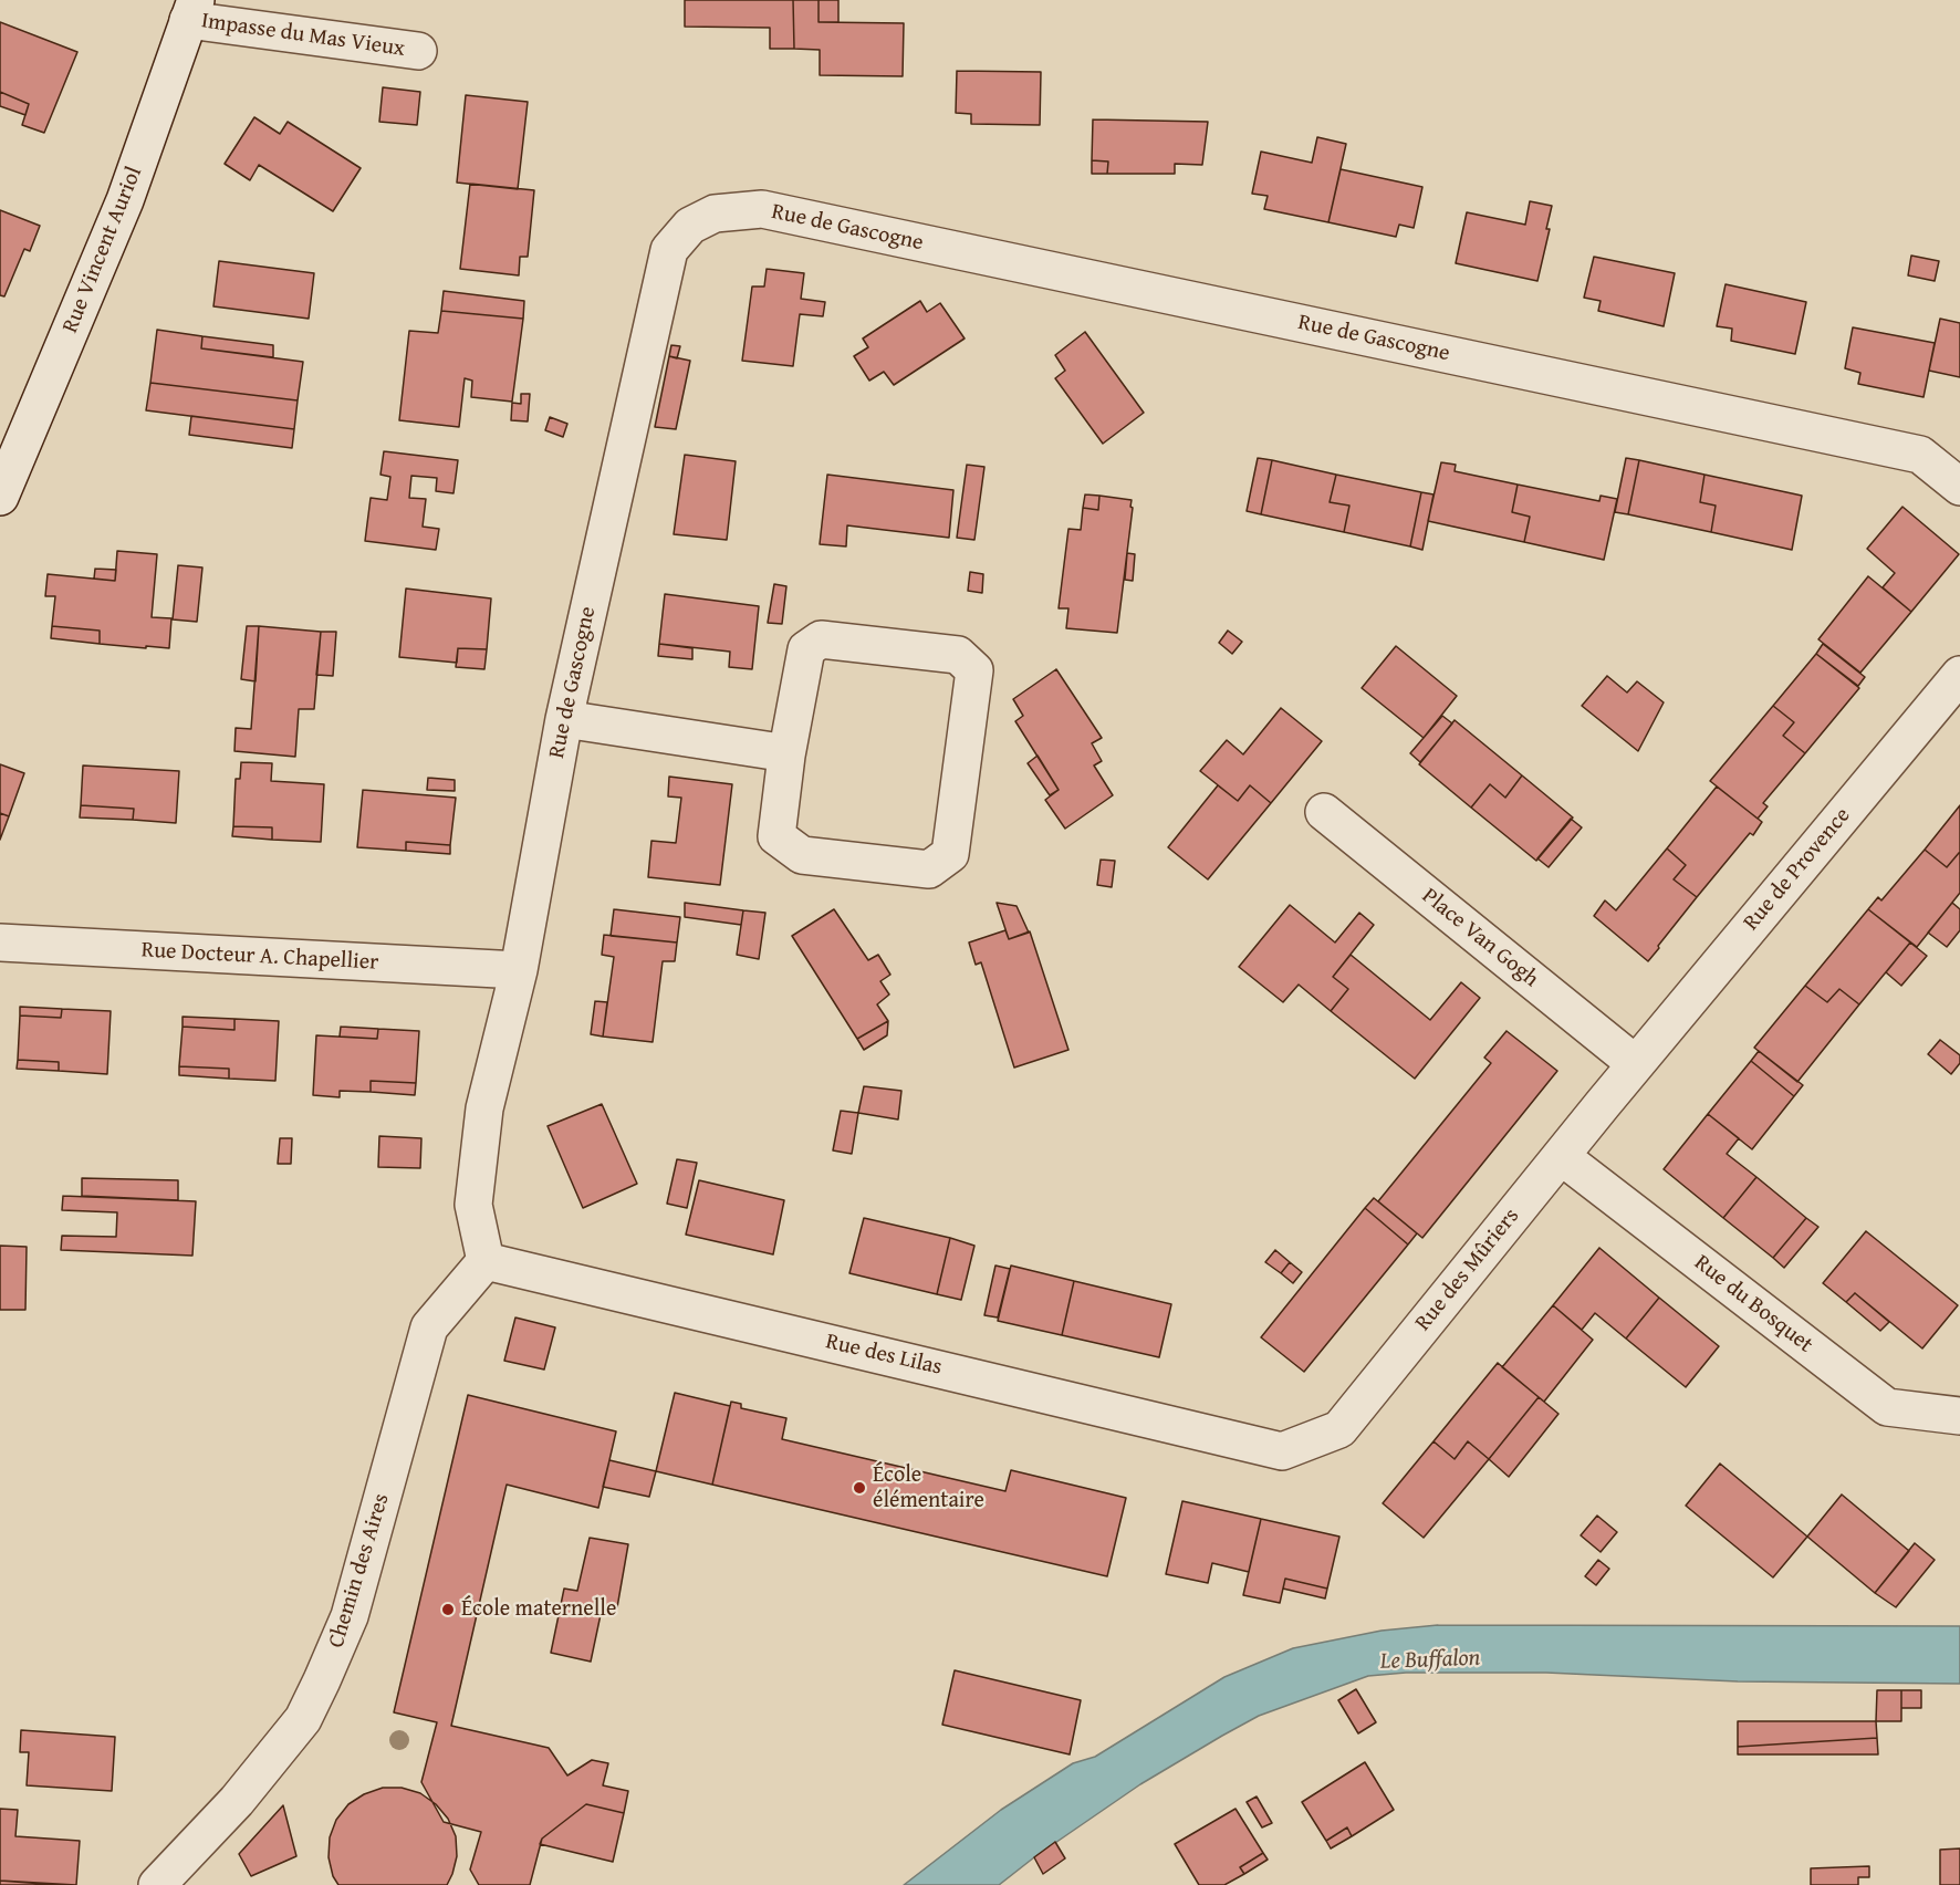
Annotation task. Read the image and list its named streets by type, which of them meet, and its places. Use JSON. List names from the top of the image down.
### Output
{
  "streets": {
    "street": [
      "Impasse du Mas Vieux",
      "Rue de Gascogne",
      "Rue Vincent Auriol",
      "Rue de Provence",
      "Place Van Gogh",
      "Rue Docteur A. Chapellier",
      "Rue des Mûriers",
      "Rue du Bosquet",
      "Rue des Lilas",
      "Chemin des Aires"
    ]
  },
  "crossings": [
    ["Impasse du Mas Vieux", "Rue Vincent Auriol"],
    ["Rue de Gascogne", "Rue Docteur A. Chapellier"],
    ["Rue de Gascogne", "Rue des Lilas"],
    ["Rue de Gascogne", "Chemin des Aires"],
    ["Rue de Provence", "Place Van Gogh"],
    ["Rue de Provence", "Rue des Mûriers"],
    ["Place Van Gogh", "Rue des Mûriers"],
    ["Rue des Mûriers", "Rue du Bosquet"],
    ["Rue des Mûriers", "Rue des Lilas"],
    ["Rue des Lilas", "Chemin des Aires"]
  ],
  "water": ["Le Buffalon"],
  "places": ["École élémentaire", "École maternelle"]
}
